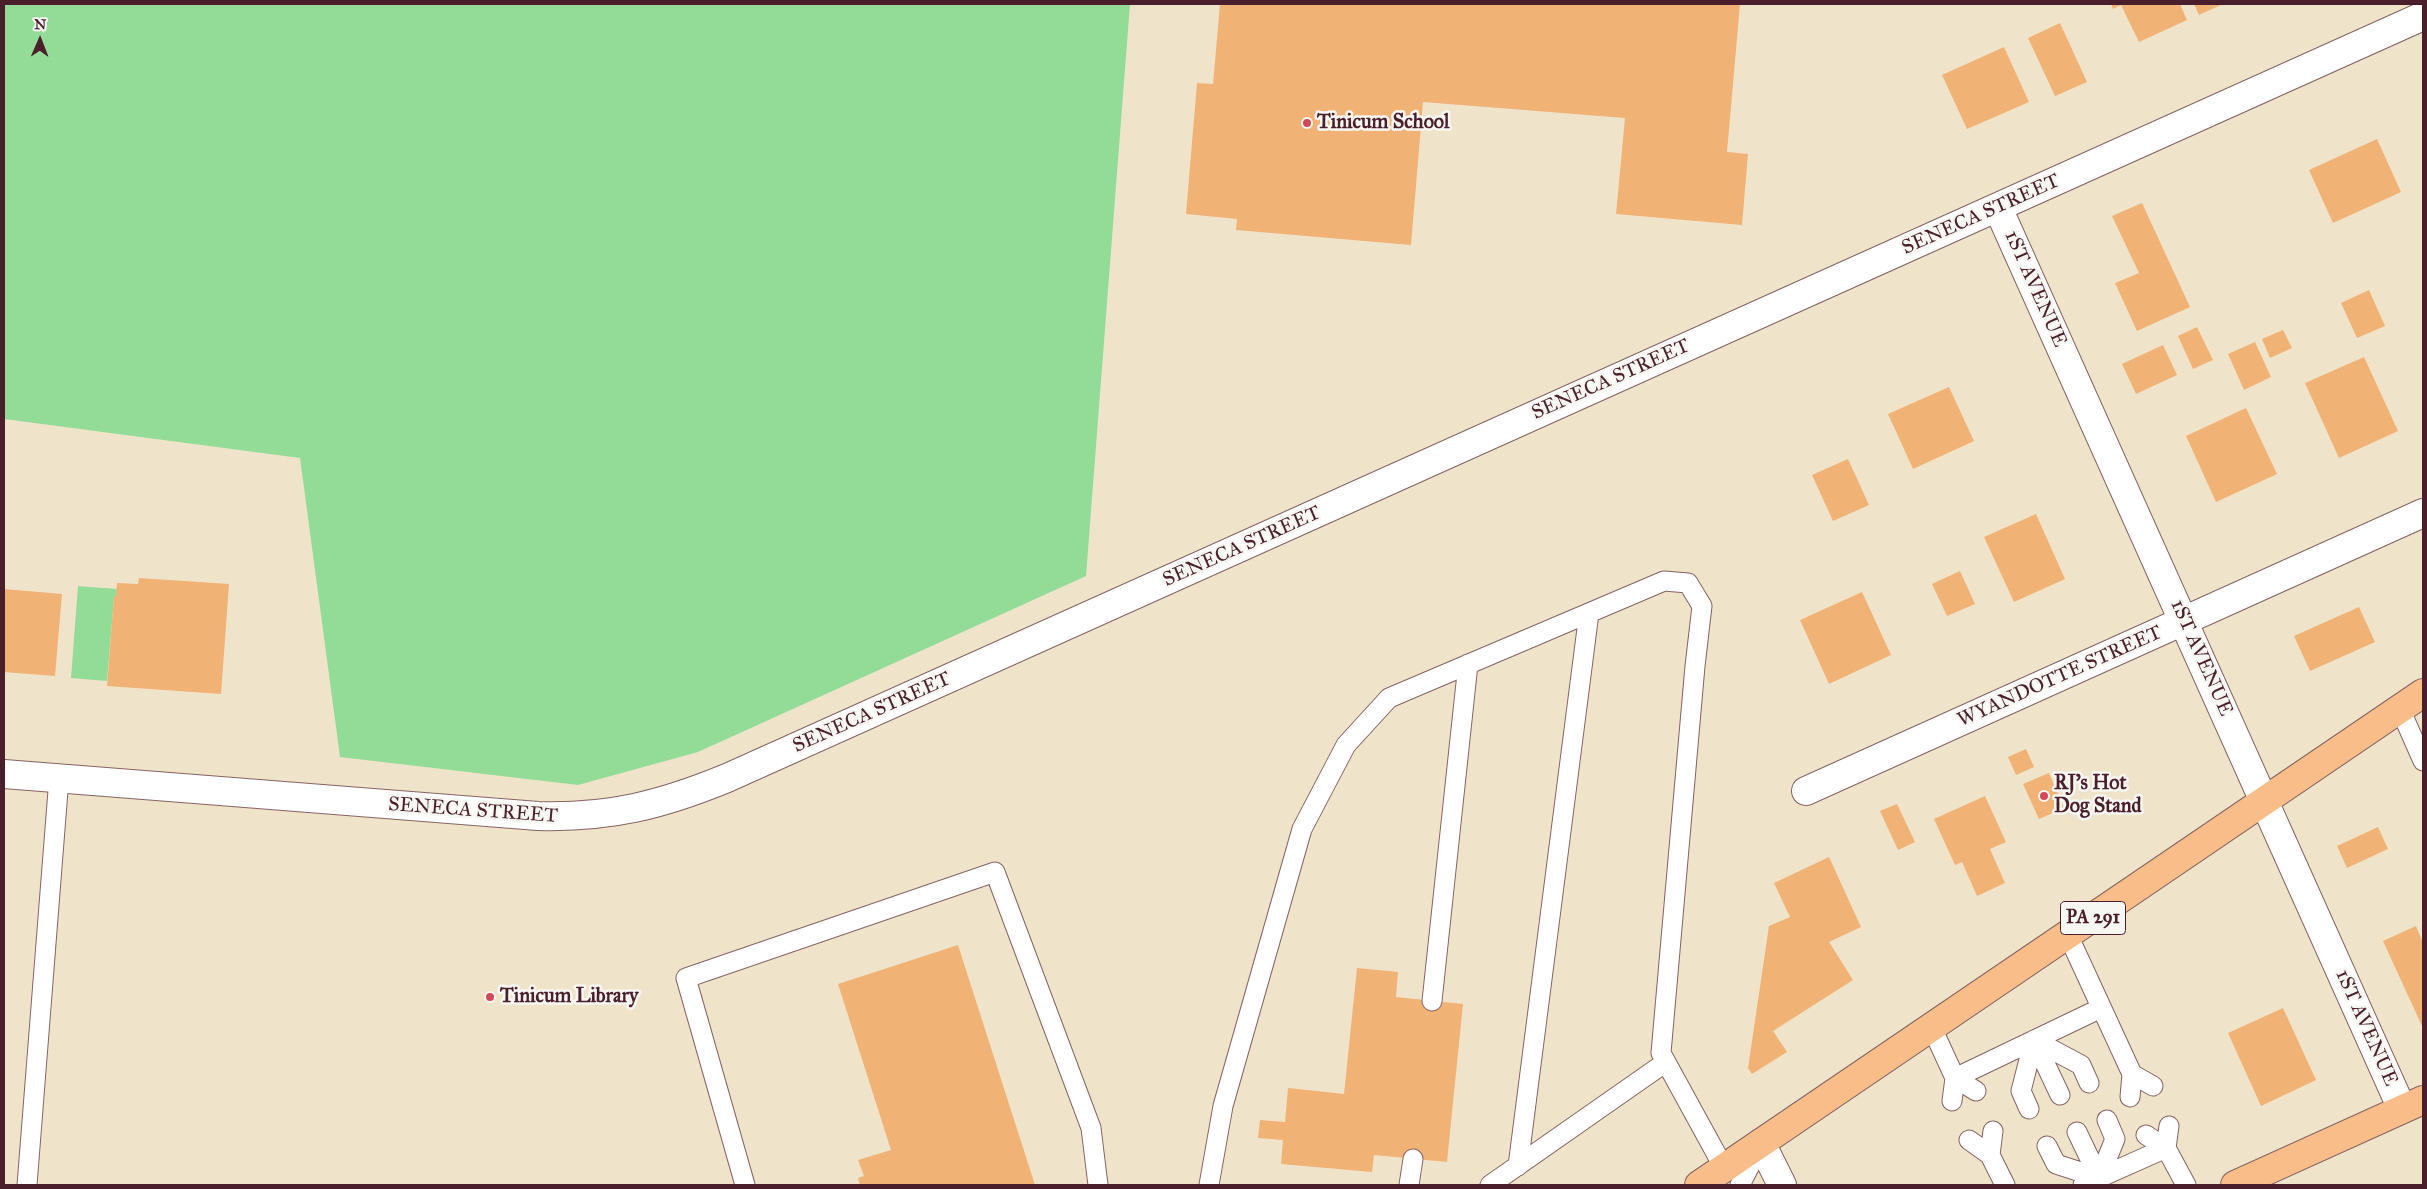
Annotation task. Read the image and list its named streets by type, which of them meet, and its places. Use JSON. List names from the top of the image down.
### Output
{
  "streets": {
    "main road": ["PA 291"],
    "street": ["SENECA STREET", "1ST AVENUE", "WYANDOTTE STREET"]
  },
  "crossings": [
    ["SENECA STREET", "1ST AVENUE"],
    ["1ST AVENUE", "WYANDOTTE STREET"],
    ["1ST AVENUE", "PA 291"]
  ],
  "places": ["Tinicum School", "RJ's Hot Dog Stand", "Tinicum Library"],
  "north": "top"
}
